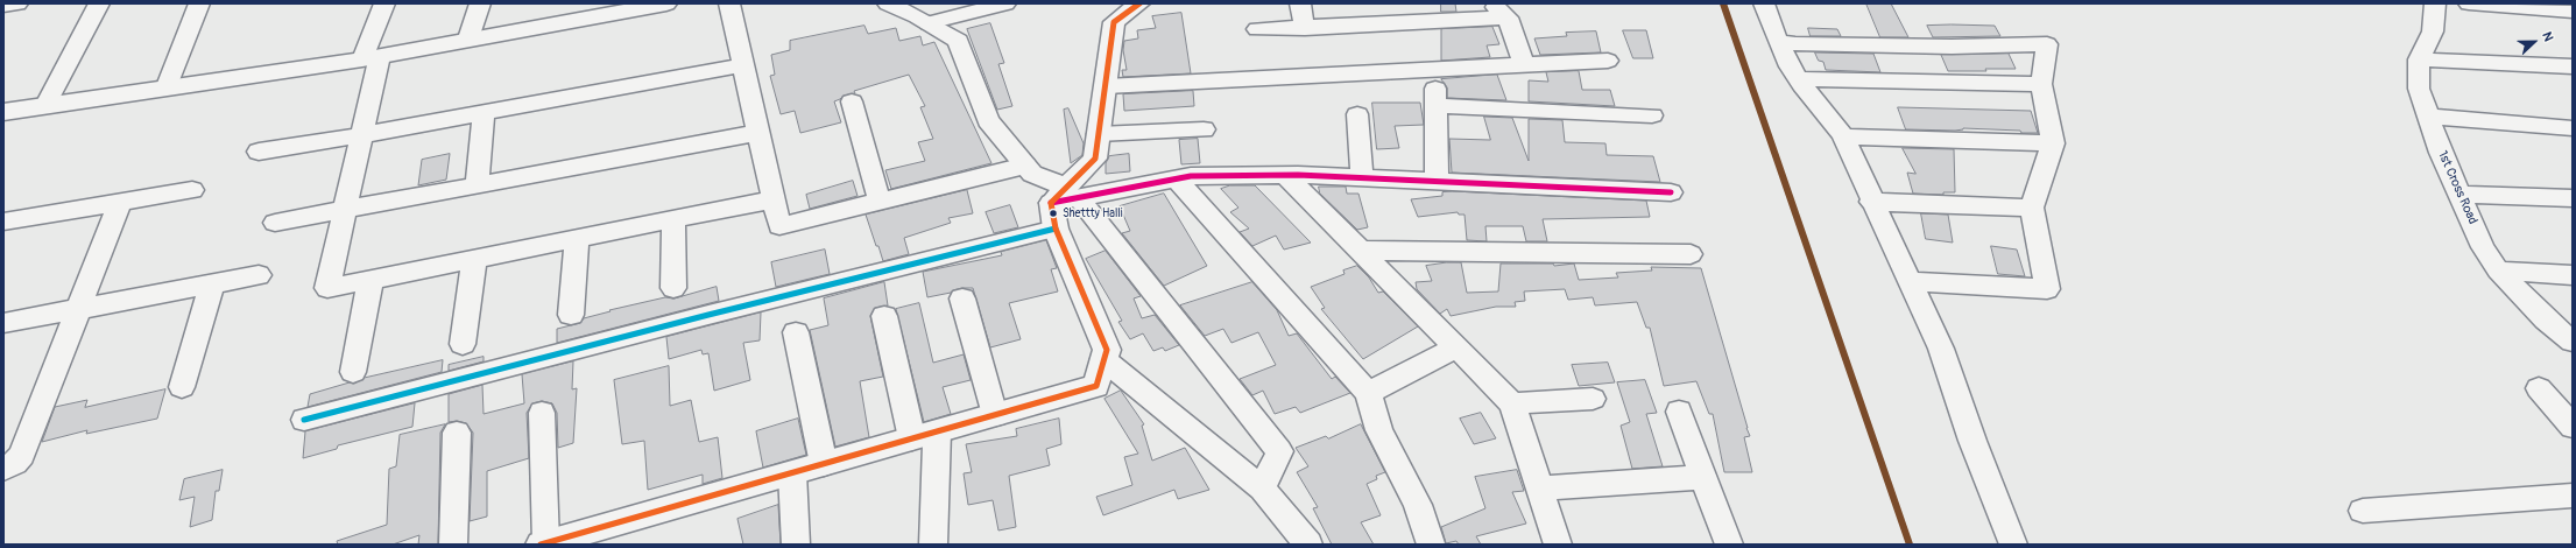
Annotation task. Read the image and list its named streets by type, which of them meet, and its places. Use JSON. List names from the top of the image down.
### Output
{
  "streets": {
    "street": ["1st Cross Road"]
  },
  "places": ["Shettty Halli"],
  "north": "right"
}
